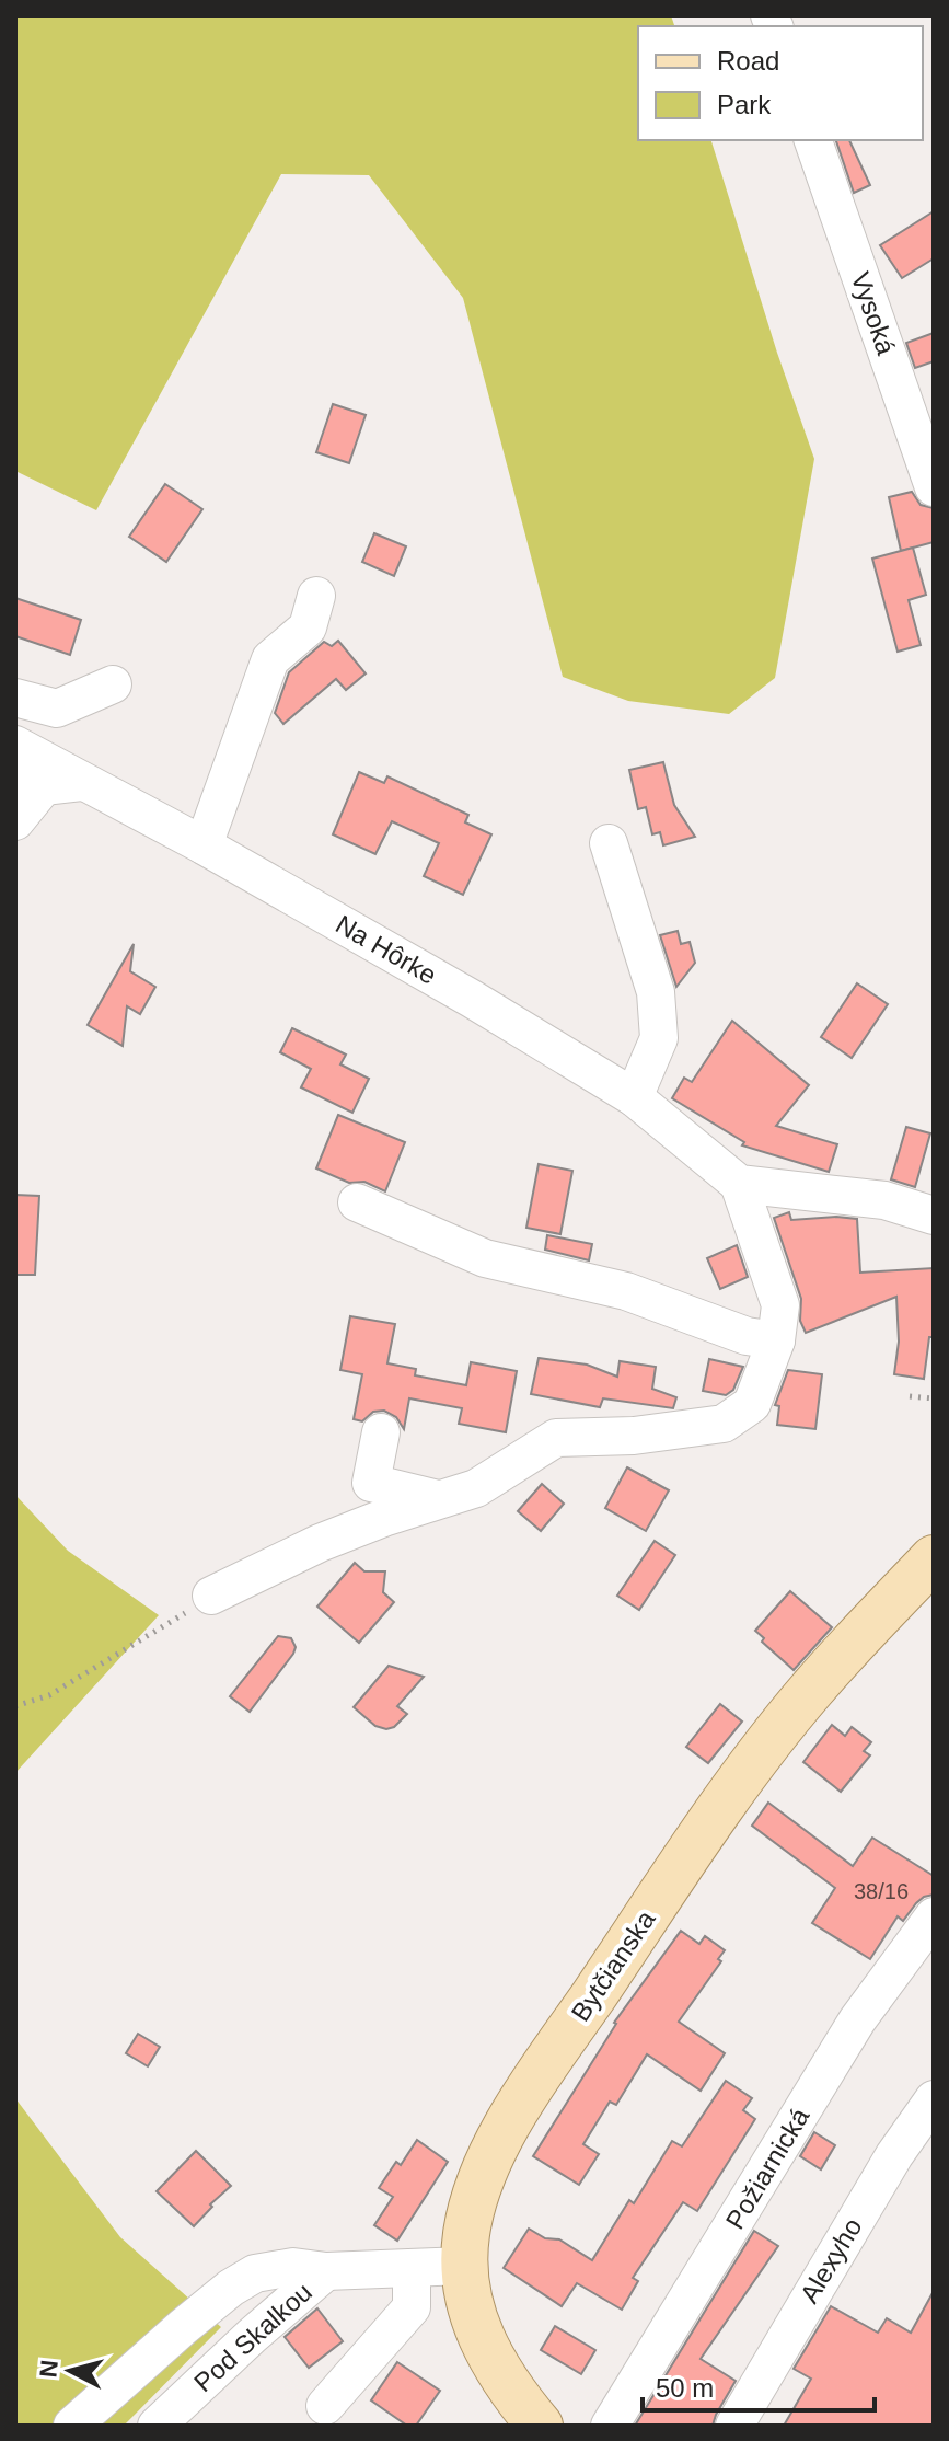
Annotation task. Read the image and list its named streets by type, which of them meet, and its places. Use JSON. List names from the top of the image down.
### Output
{
  "streets": {
    "main road": ["Bytčianska"],
    "street": [
      "Vysoká",
      "Na Hôrke",
      "Požiarnická",
      "Alexyho",
      "Pod Skalkou"
    ]
  },
  "crossings": [
    ["Bytčianska", "Pod Skalkou"]
  ],
  "house_numbers": ["38/16"],
  "legend": ["Road", "Park"],
  "scale_bar": "50 m",
  "north": "left"
}
